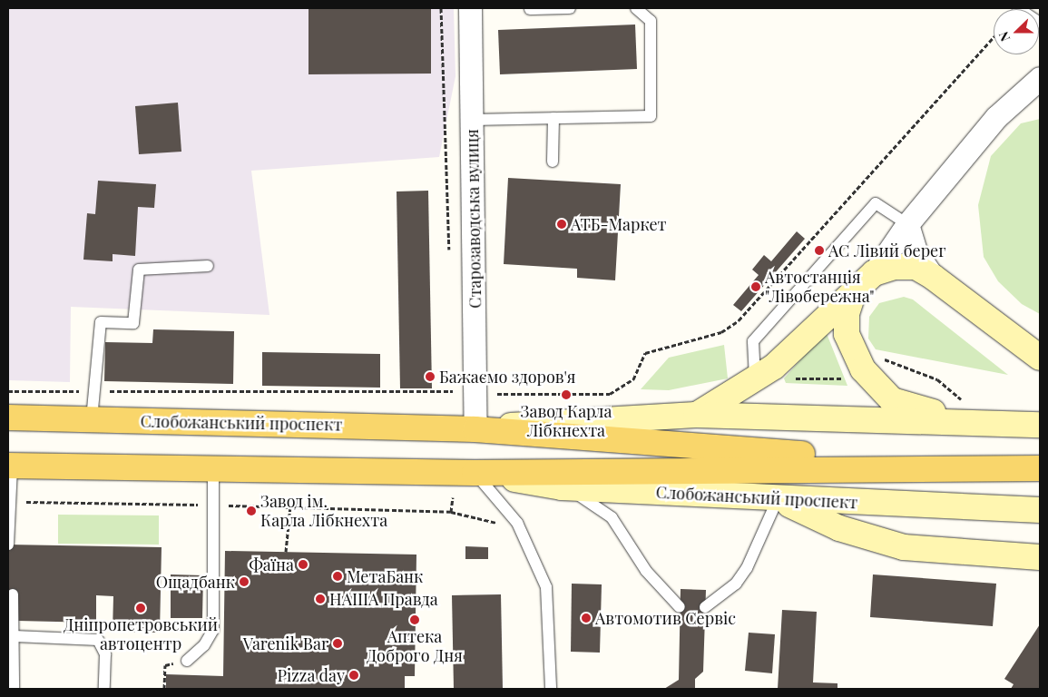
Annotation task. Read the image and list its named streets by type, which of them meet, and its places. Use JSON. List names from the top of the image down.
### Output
{
  "streets": {
    "main road": ["Слобожанський проспект"],
    "street": ["Старозаводська вулиця"]
  },
  "crossings": [
    ["Старозаводська вулиця", "Слобожанський проспект"]
  ],
  "places": [
    "АТБ-Маркет",
    "АС Лівий берег",
    "Автостанція \"Лівобережна\"",
    "Бажаємо здоров'я",
    "Завод Карла Лібкнехта",
    "Завод ім. Карла Лібкнехта",
    "Фаїна",
    "МетаБанк",
    "Ощадбанк",
    "НАША Правда",
    "Дніпропетровський автоцентр",
    "Автомотив Сервіс",
    "Аптека Доброго Дня",
    "Varenik Bar",
    "Pizza day"
  ],
  "north": "left"
}
